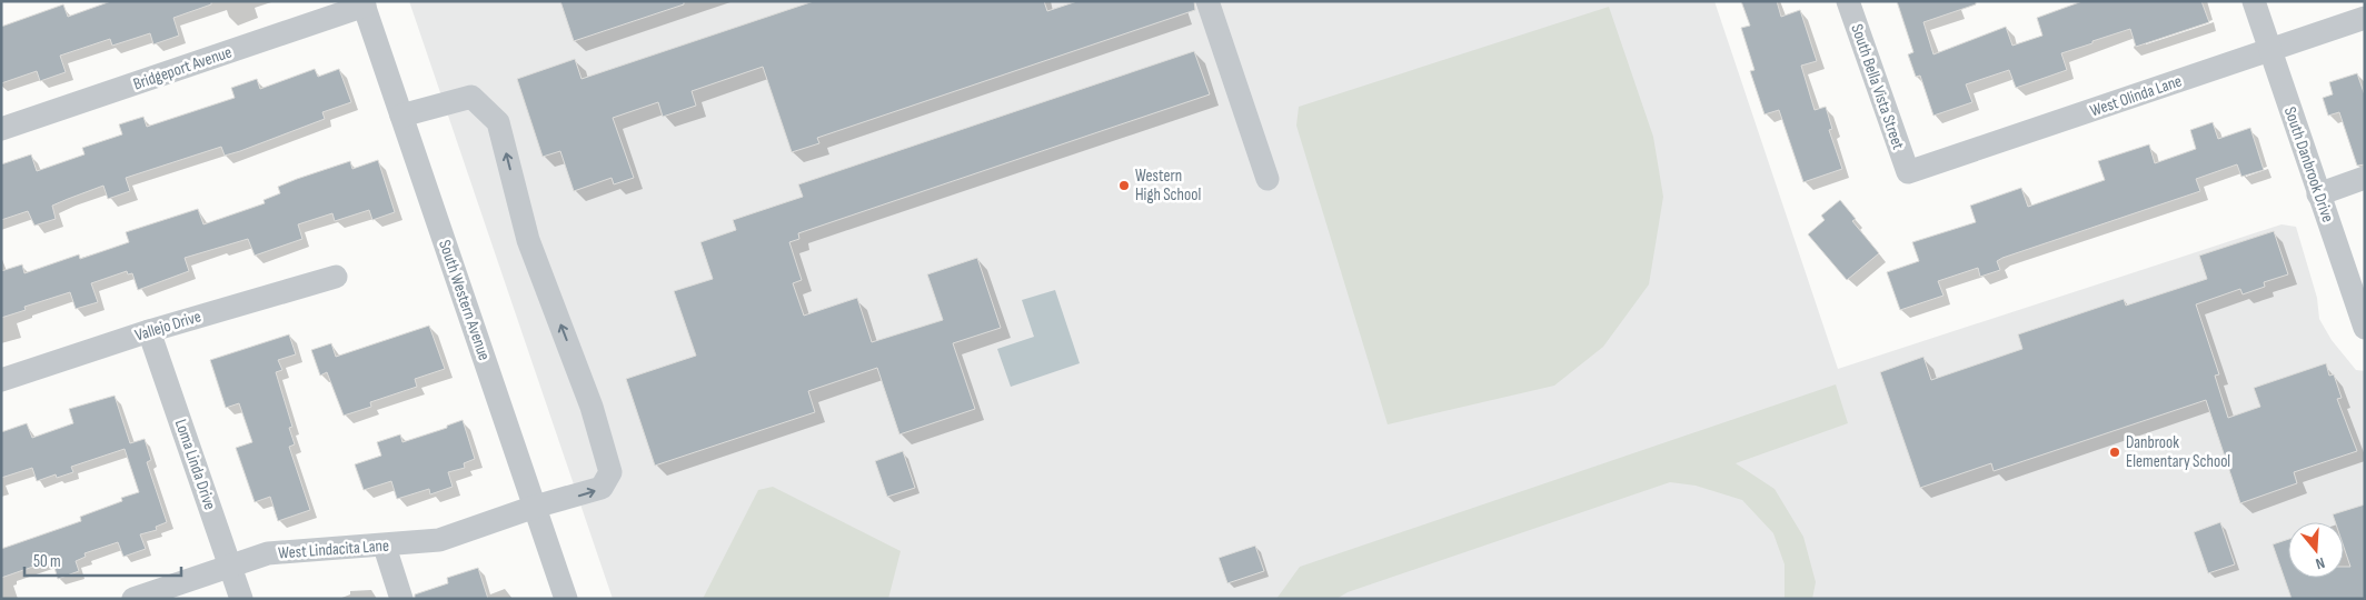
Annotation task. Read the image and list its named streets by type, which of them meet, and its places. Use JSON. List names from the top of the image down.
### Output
{
  "streets": {
    "street": [
      "Bridgeport Avenue",
      "South Bella Vista Street",
      "West Olinda Lane",
      "South Danbrook Drive",
      "South Western Avenue",
      "Vallejo Drive",
      "Loma Linda Drive",
      "West Lindacita Lane"
    ]
  },
  "crossings": [
    ["Bridgeport Avenue", "South Western Avenue"],
    ["South Bella Vista Street", "West Olinda Lane"],
    ["West Olinda Lane", "South Danbrook Drive"],
    ["South Western Avenue", "West Lindacita Lane"],
    ["Vallejo Drive", "Loma Linda Drive"],
    ["Loma Linda Drive", "West Lindacita Lane"]
  ],
  "places": ["Western High School", "Danbrook Elementary School"],
  "scale_bar": "50 m",
  "north": "bottom"
}
